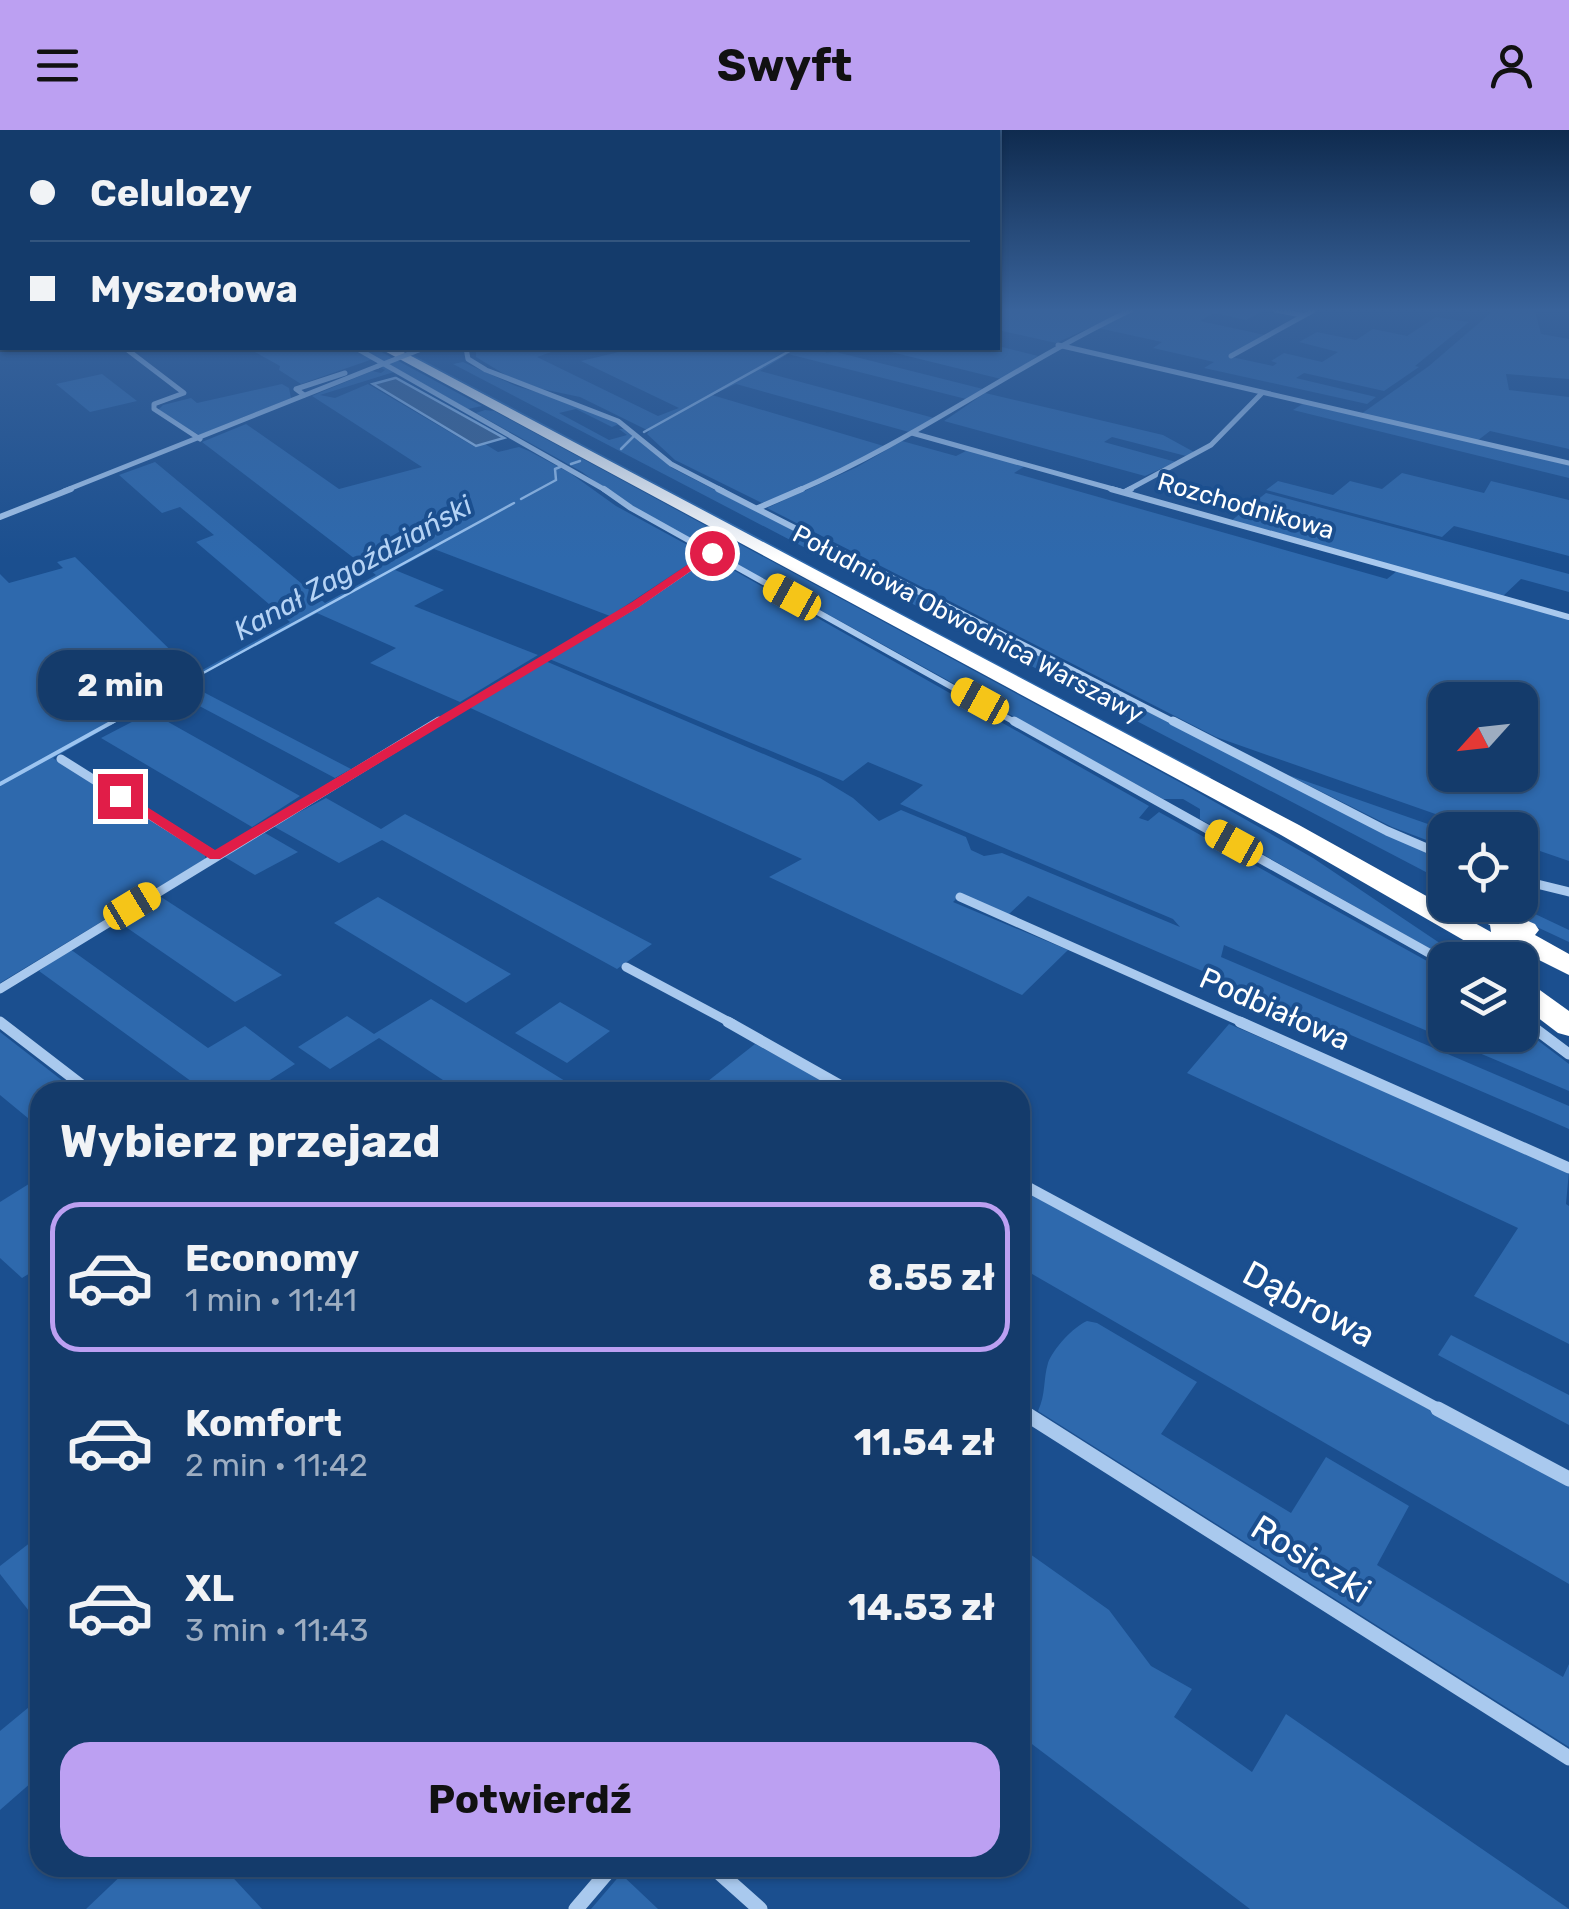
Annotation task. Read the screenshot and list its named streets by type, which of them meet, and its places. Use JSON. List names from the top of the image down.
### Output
{
  "streets": {
    "highway": ["Południowa Obwodnica Warszawy"],
    "street": [
      "Rozchodnikowa",
      "Podbiałowa",
      "Dąbrowa",
      "Rosiczki"
    ]
  },
  "water": ["Kanał Zagoździański"],
  "north": "bottom left",
  "page": {
    "header": "Swyft",
    "banner": ["Celulozy", "Myszołowa"],
    "bubble": "2 min",
    "heading": "Wybierz przejazd",
    "list": [
      {
        "name": "Economy",
        "note": "1 min · 11:41",
        "value": "8.55 zł"
      },
      {
        "name": "Komfort",
        "note": "2 min · 11:42",
        "value": "11.54 zł"
      },
      {
        "name": "XL",
        "note": "3 min · 11:43",
        "value": "14.53 zł"
      }
    ],
    "buttons": "Potwierdź"
  }
}
